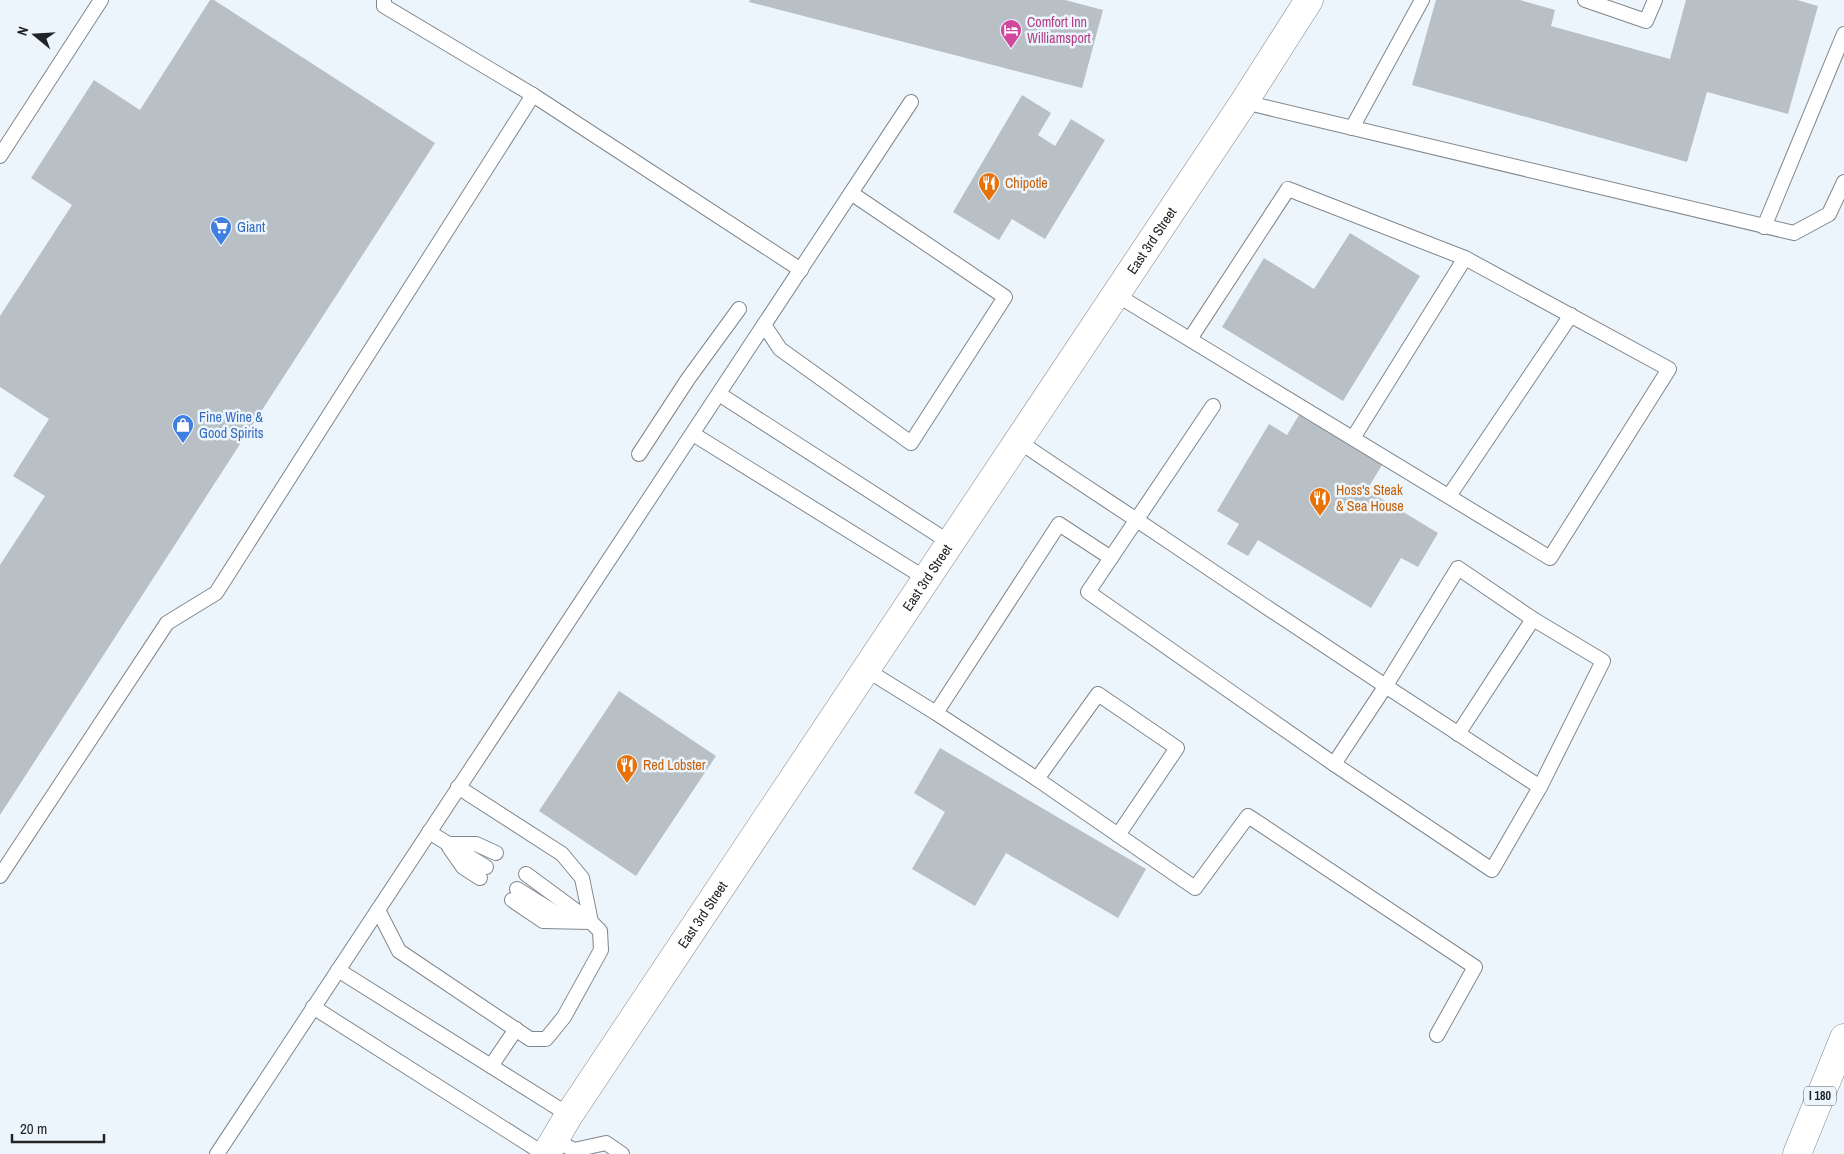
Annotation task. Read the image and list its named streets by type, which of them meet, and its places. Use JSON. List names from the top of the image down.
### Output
{
  "streets": {
    "main road": ["East 3rd Street", "I 180"]
  },
  "places": {
    "hotel": ["Comfort Inn Williamsport"],
    "restaurant": ["Chipotle", "Hoss's Steak & Sea House", "Red Lobster"],
    "supermarket": ["Giant"],
    "shop": ["Fine Wine & Good Spirits"]
  },
  "scale_bar": "20 m",
  "north": "left"
}
